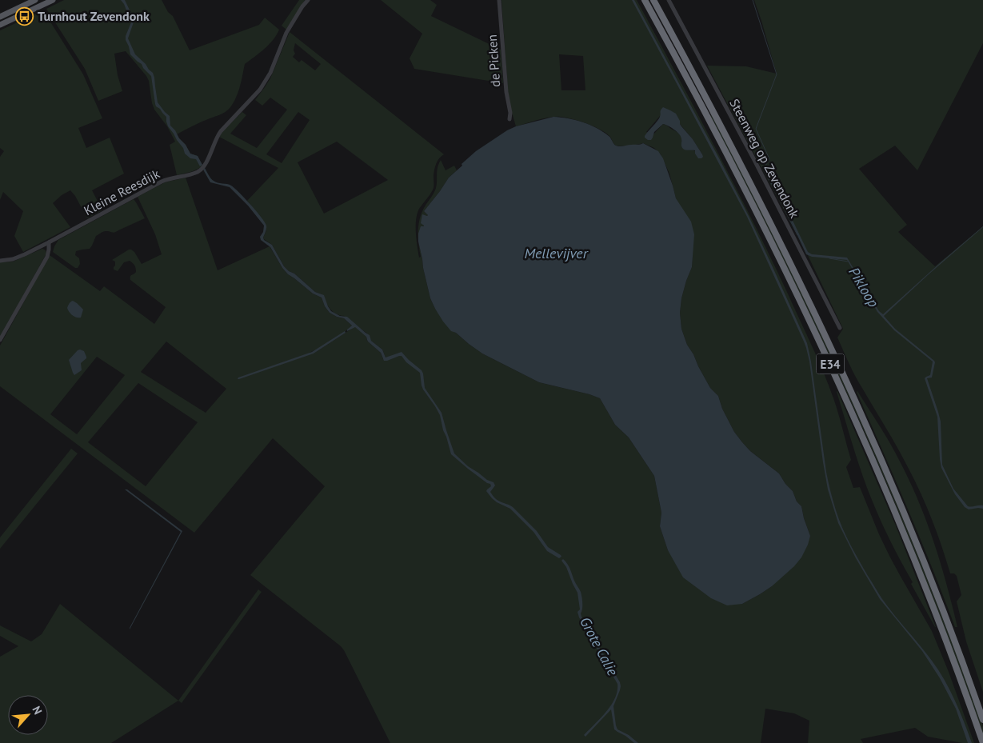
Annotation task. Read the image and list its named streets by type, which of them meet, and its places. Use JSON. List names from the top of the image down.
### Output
{
  "streets": {
    "highway": ["E34"],
    "street": ["de Picken", "Steenweg op Zevendonk", "Kleine Reesdijk"]
  },
  "water": ["Mellevijver", "Pikloop", "Grote Calie"],
  "places": {
    "bus stop": ["Turnhout Zevendonk"]
  },
  "north": "top right"
}
